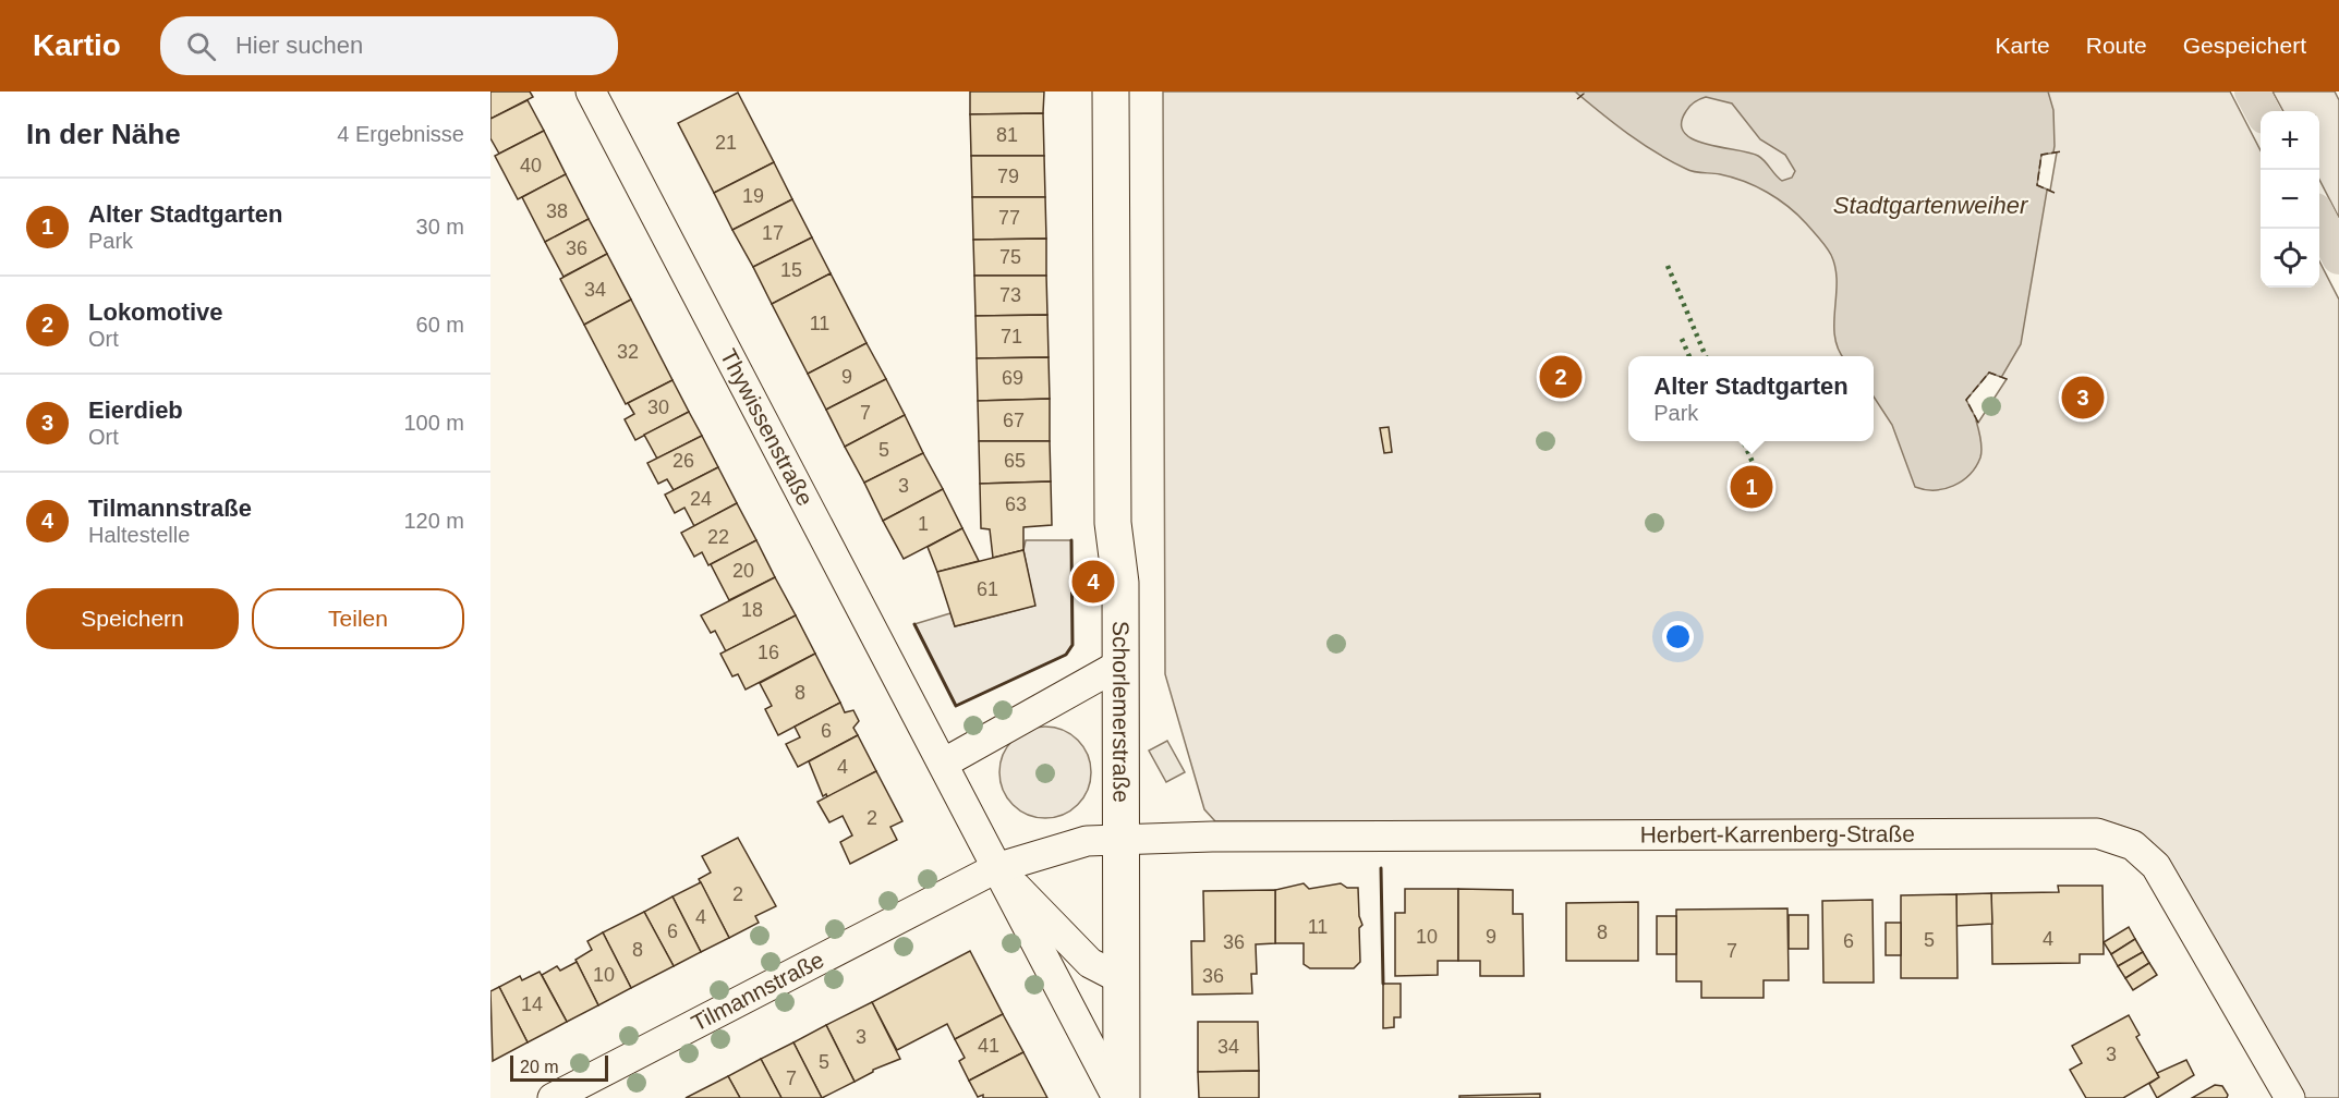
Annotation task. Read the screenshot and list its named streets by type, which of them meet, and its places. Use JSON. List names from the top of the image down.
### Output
{
  "streets": {
    "main road": ["Schorlemerstraße"],
    "street": ["Thywissenstraße", "Herbert-Karrenberg-Straße", "Tilmannstraße"]
  },
  "crossings": [
    ["Thywissenstraße", "Schorlemerstraße"],
    ["Thywissenstraße", "Herbert-Karrenberg-Straße"],
    ["Thywissenstraße", "Tilmannstraße"],
    ["Schorlemerstraße", "Herbert-Karrenberg-Straße"],
    ["Herbert-Karrenberg-Straße", "Tilmannstraße"]
  ],
  "water": ["Stadtgartenweiher"],
  "house_numbers": [
    "81",
    "21",
    "40",
    "79",
    "19",
    "38",
    "77",
    "17",
    "36",
    "75",
    "15",
    "34",
    "73",
    "11",
    "71",
    "32",
    "9",
    "69",
    "30",
    "7",
    "67",
    "5",
    "26",
    "65",
    "3",
    "24",
    "63",
    "1",
    "22",
    "20",
    "61",
    "18",
    "16",
    "8",
    "6",
    "4",
    "2",
    "2",
    "4",
    "11",
    "6",
    "8",
    "10",
    "9",
    "4",
    "5",
    "6",
    "36",
    "8",
    "7",
    "10",
    "36",
    "14",
    "3",
    "41",
    "34",
    "3",
    "5",
    "7"
  ],
  "scale_bar": "20 m",
  "page": {
    "header": "Kartio",
    "search": "Hier suchen",
    "nav": ["Karte", "Route", "Gespeichert"],
    "heading": ["In der Nähe", "4 Ergebnisse"],
    "map_buttons": ["+", "−"],
    "list": [
      {
        "mark": "1",
        "name": "Alter Stadtgarten",
        "note": "Park",
        "value": "30 m"
      },
      {
        "mark": "2",
        "name": "Lokomotive",
        "note": "Ort",
        "value": "60 m"
      },
      {
        "mark": "3",
        "name": "Eierdieb",
        "note": "Ort",
        "value": "100 m"
      },
      {
        "mark": "4",
        "name": "Tilmannstraße",
        "note": "Haltestelle",
        "value": "120 m"
      }
    ],
    "pins": [
      "2",
      "3",
      "1",
      "4"
    ],
    "popup": ["Alter Stadtgarten", "Park"],
    "buttons": ["Speichern", "Teilen"],
    "scale": "20 m"
  }
}
